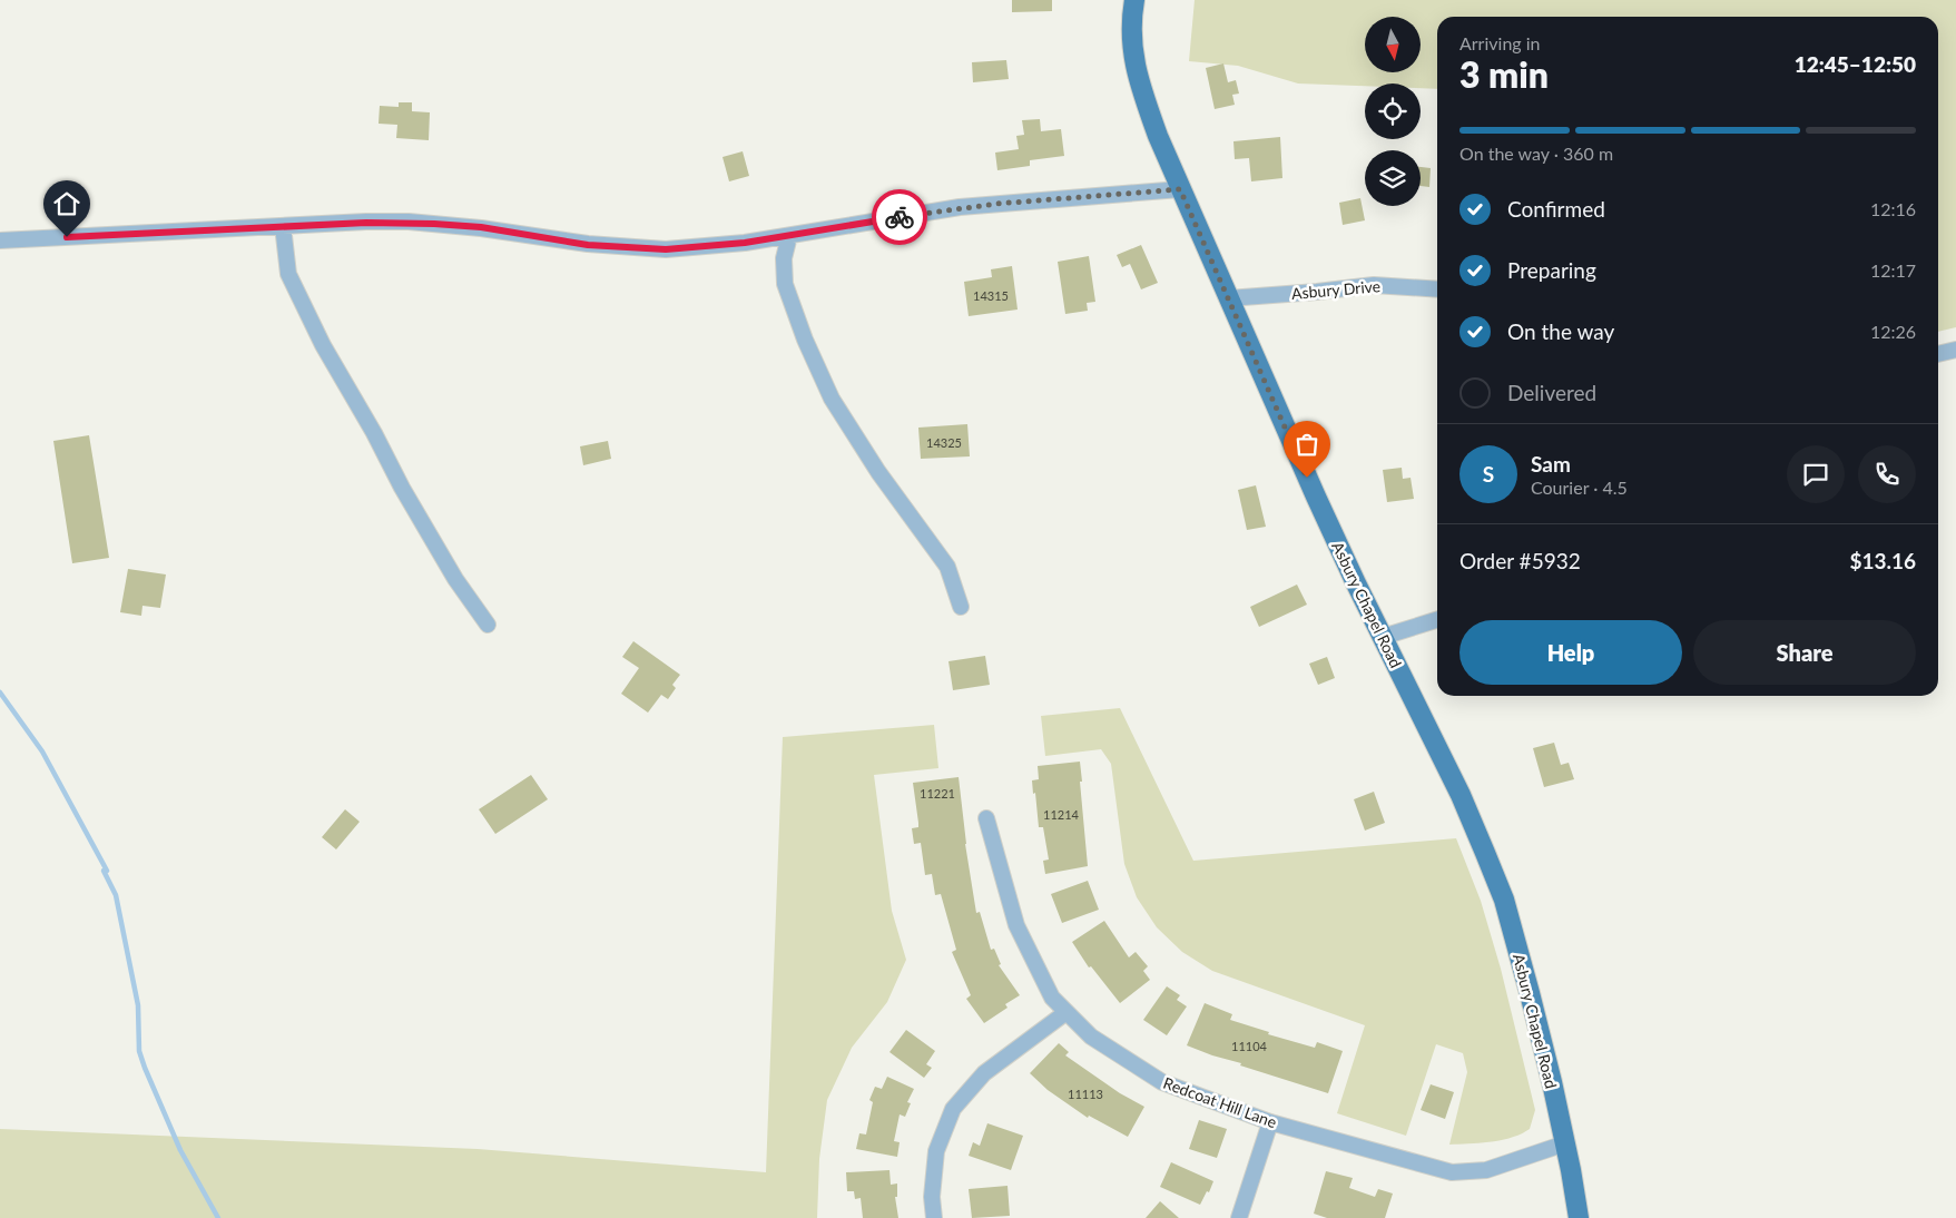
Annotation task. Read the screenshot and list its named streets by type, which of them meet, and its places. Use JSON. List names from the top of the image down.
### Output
{
  "streets": {
    "main road": ["Asbury Chapel Road"],
    "street": ["Asbury Drive", "Redcoat Hill Lane"]
  },
  "crossings": [
    ["Asbury Drive", "Asbury Chapel Road"],
    ["Asbury Chapel Road", "Redcoat Hill Lane"]
  ],
  "house_numbers": [
    "14315",
    "14325",
    "11221",
    "11214",
    "11104",
    "11113"
  ],
  "north": "bottom",
  "page": {
    "heading": ["3 min", "Arriving in", "12:45–12:50"],
    "panel": [
      "Sam",
      "Courier · 4.5",
      "Order #5932",
      "$13.16"
    ],
    "bar": "On the way · 360 m",
    "list": [
      ["Confirmed", "12:16"],
      ["Preparing", "12:17"],
      ["On the way", "12:26"],
      "Delivered"
    ],
    "round": "S",
    "buttons": ["Help", "Share"]
  }
}
